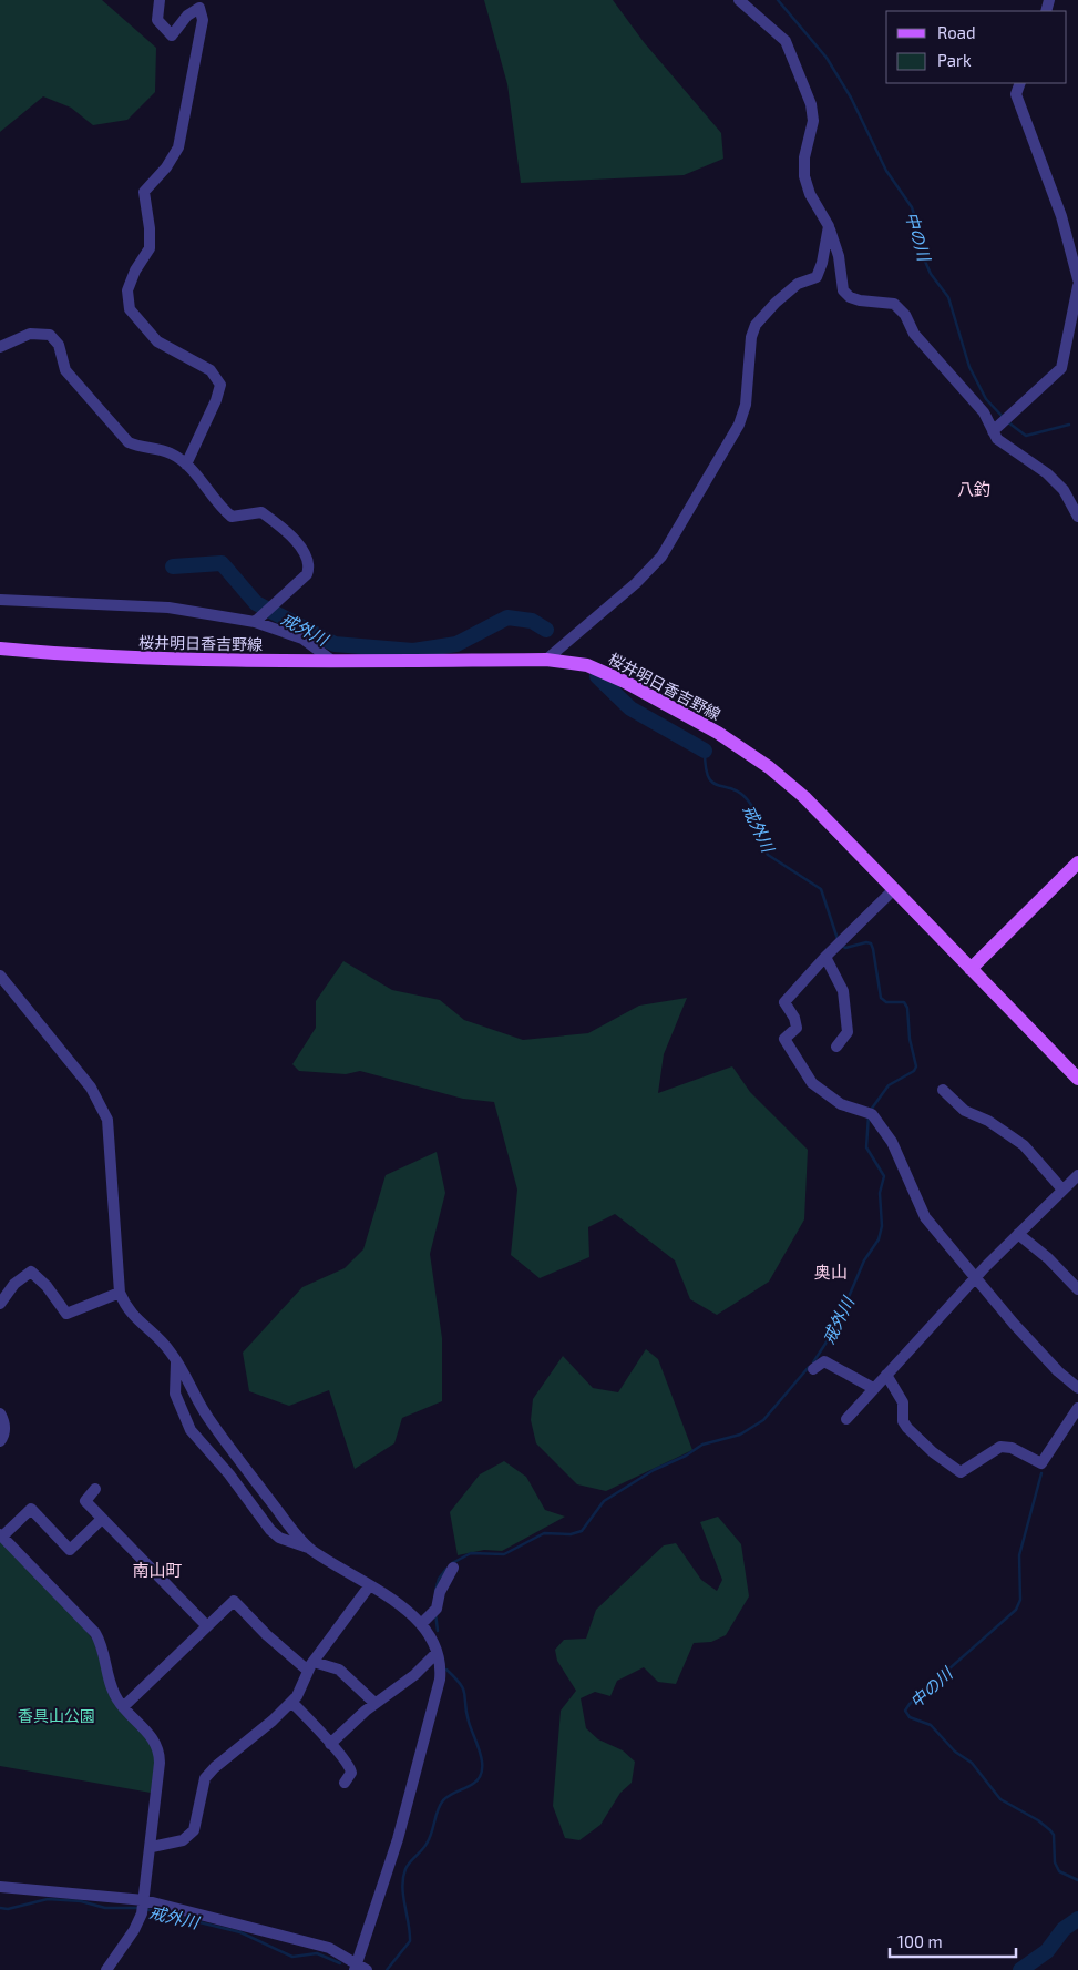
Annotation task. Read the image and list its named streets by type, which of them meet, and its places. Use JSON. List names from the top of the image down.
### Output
{
  "streets": {
    "main road": ["桜井明日香吉野線"]
  },
  "districts": ["八釣", "奥山", "南山町"],
  "water": ["中の川", "戒外川"],
  "parks": ["香具山公園"],
  "legend": ["Road", "Park"],
  "scale_bar": "100 m"
}
